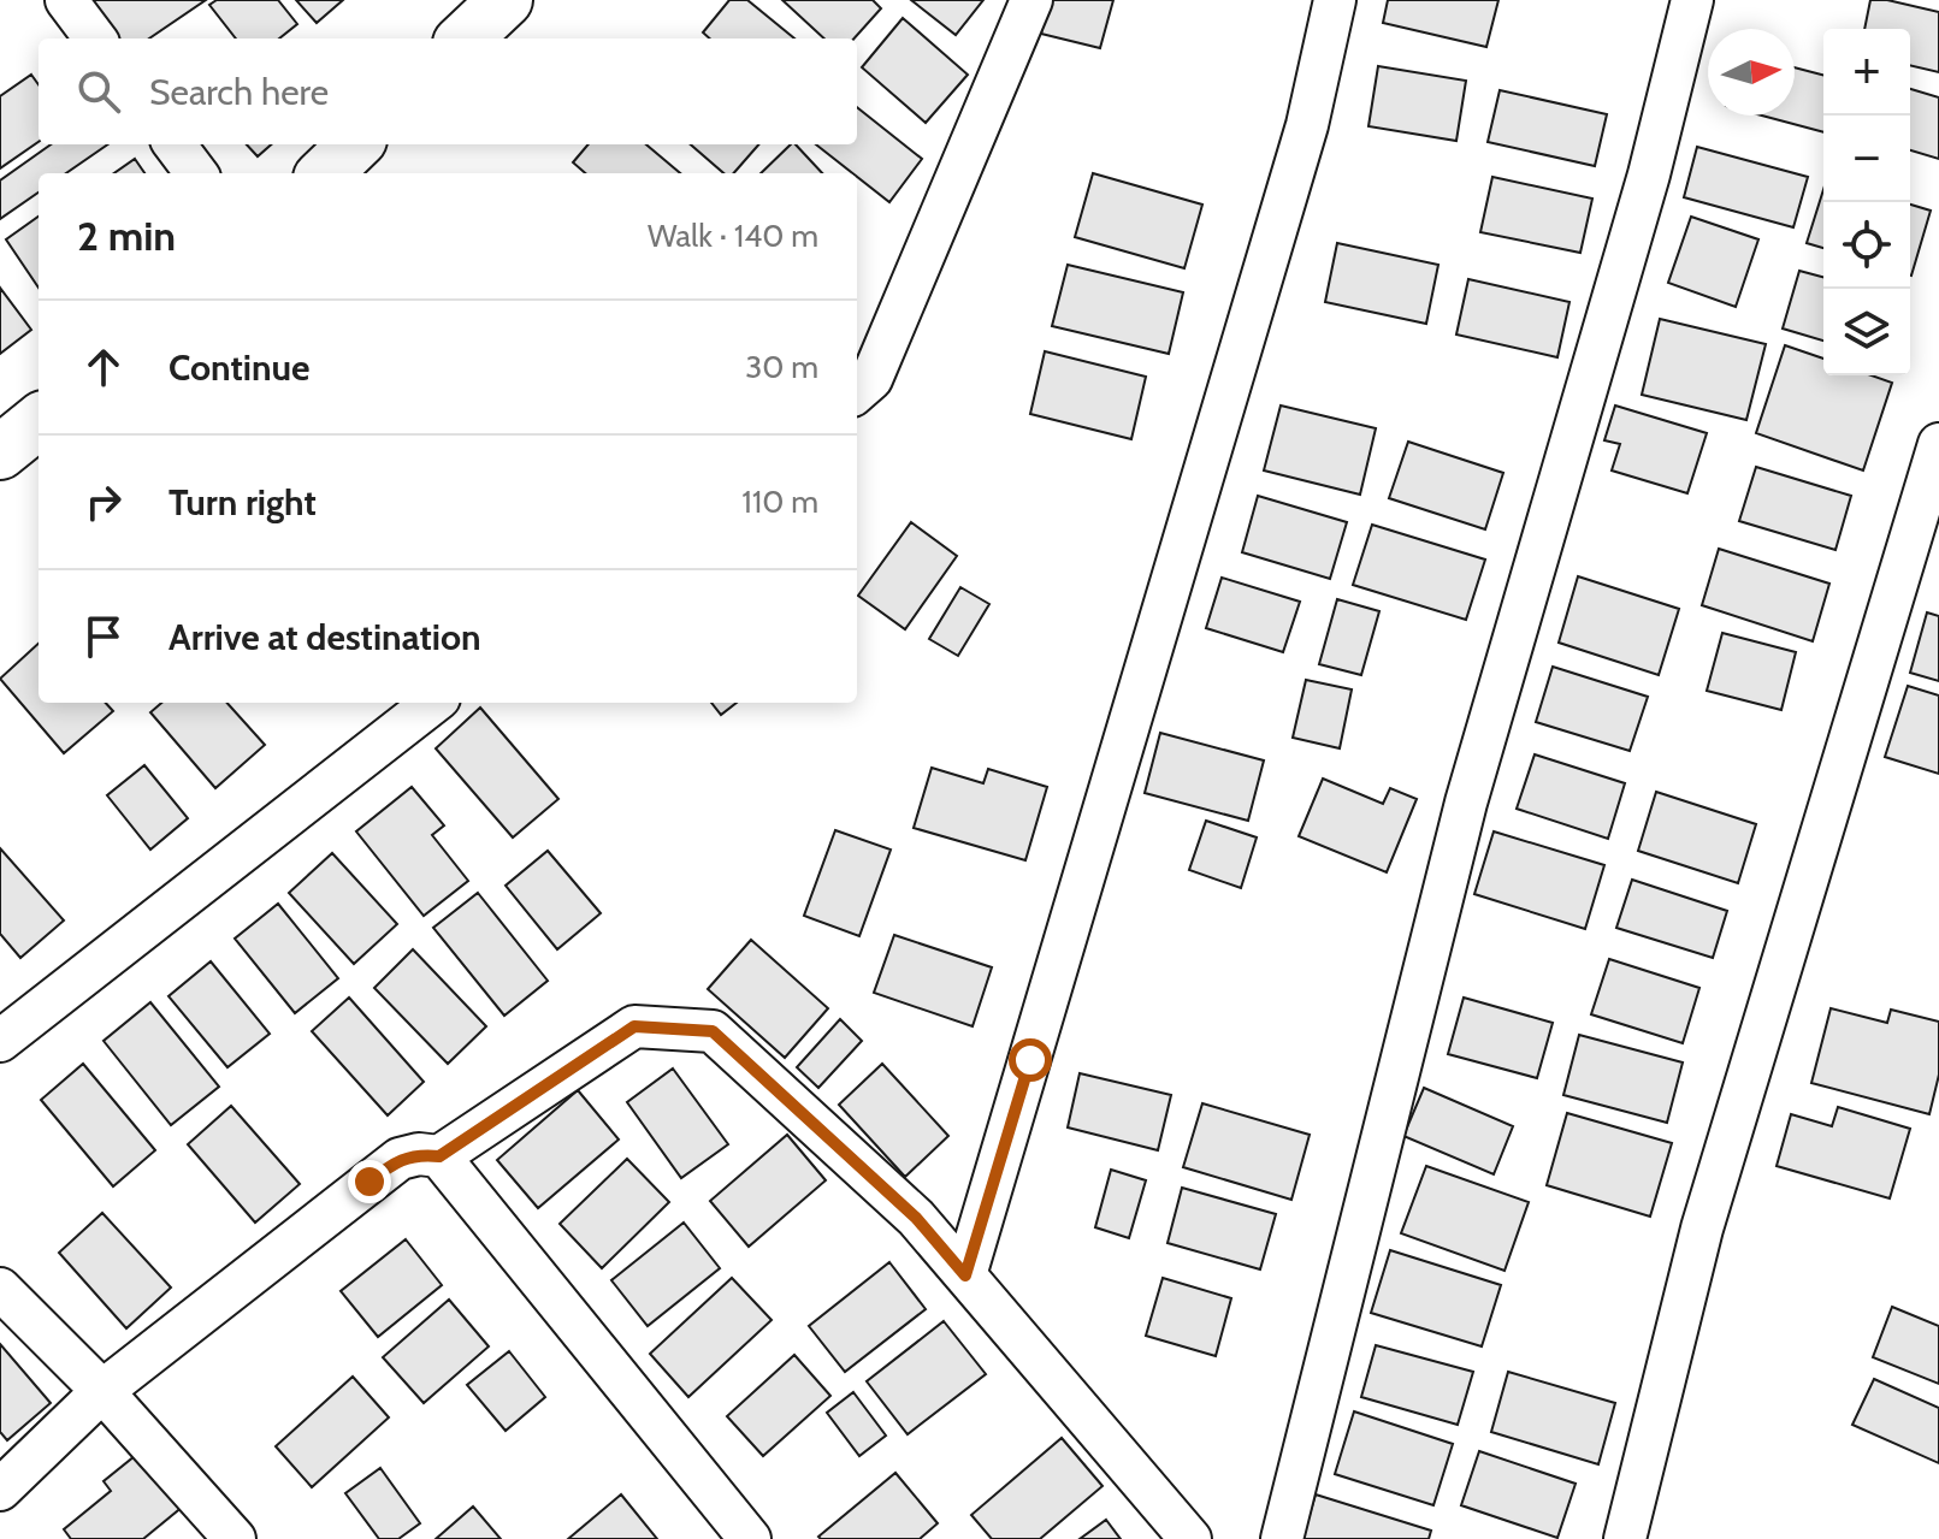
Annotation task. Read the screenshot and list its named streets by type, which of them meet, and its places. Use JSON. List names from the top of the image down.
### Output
{
  "north": "right",
  "page": {
    "map_buttons": ["+", "−"],
    "search": "Search here",
    "heading": ["2 min", "Walk · 140 m"],
    "list": [
      ["Continue", "30 m"],
      ["Turn right", "110 m"],
      "Arrive at destination"
    ]
  }
}
